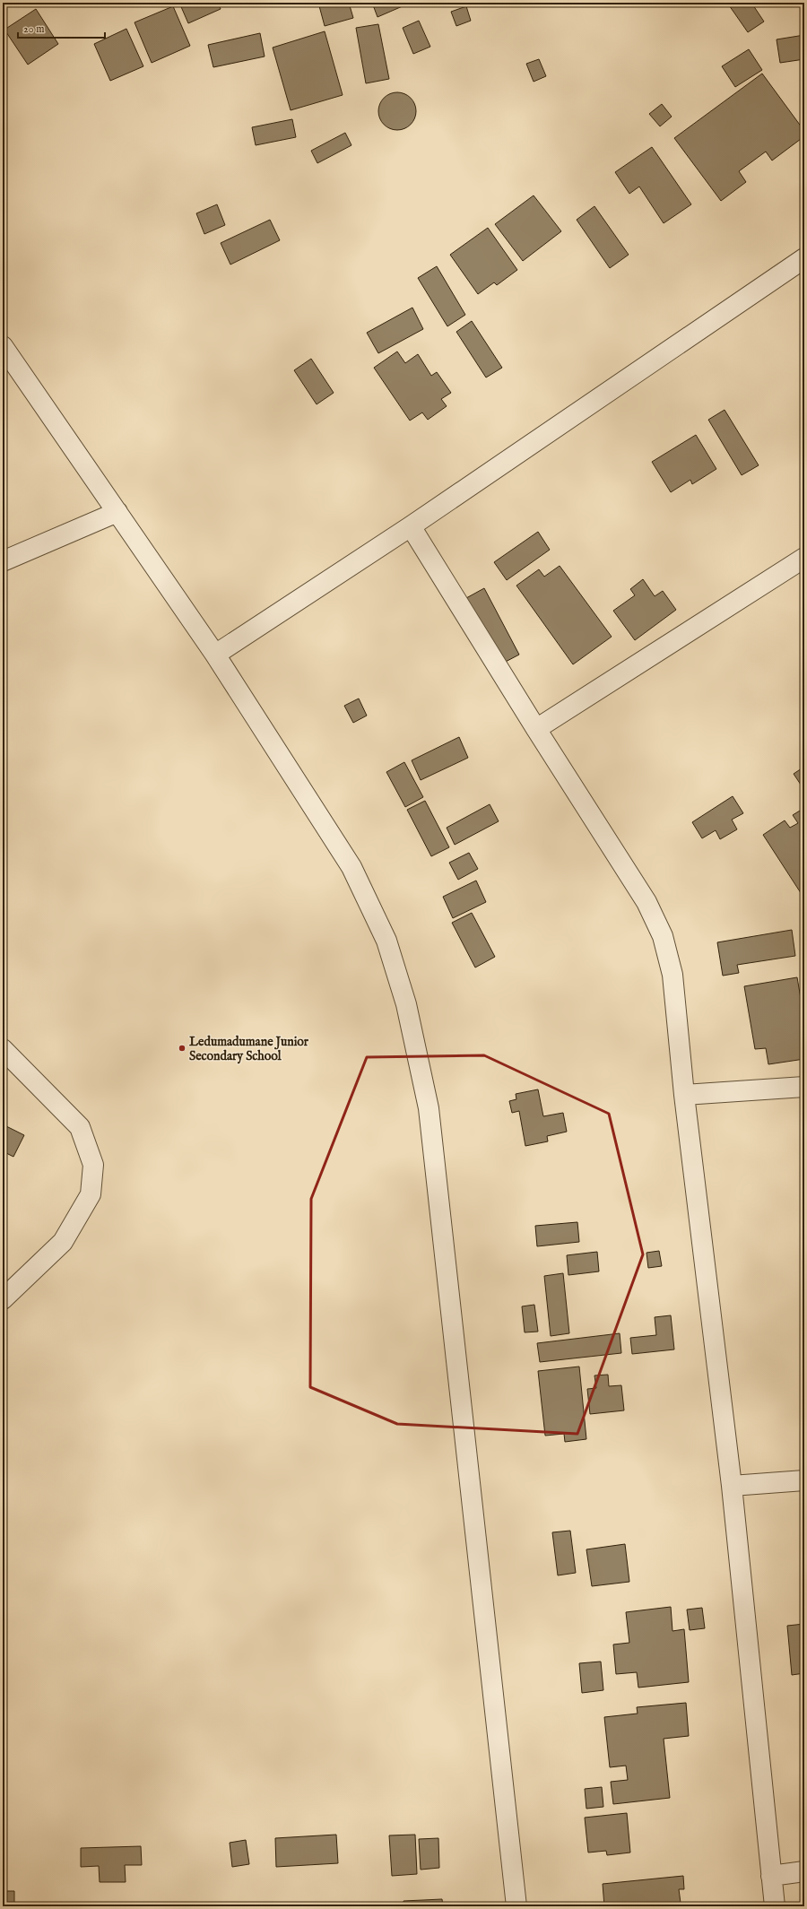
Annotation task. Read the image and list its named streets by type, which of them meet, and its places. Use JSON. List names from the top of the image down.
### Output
{
  "places": ["Ledumadumane Junior Secondary School"],
  "scale_bar": "20 m"
}
